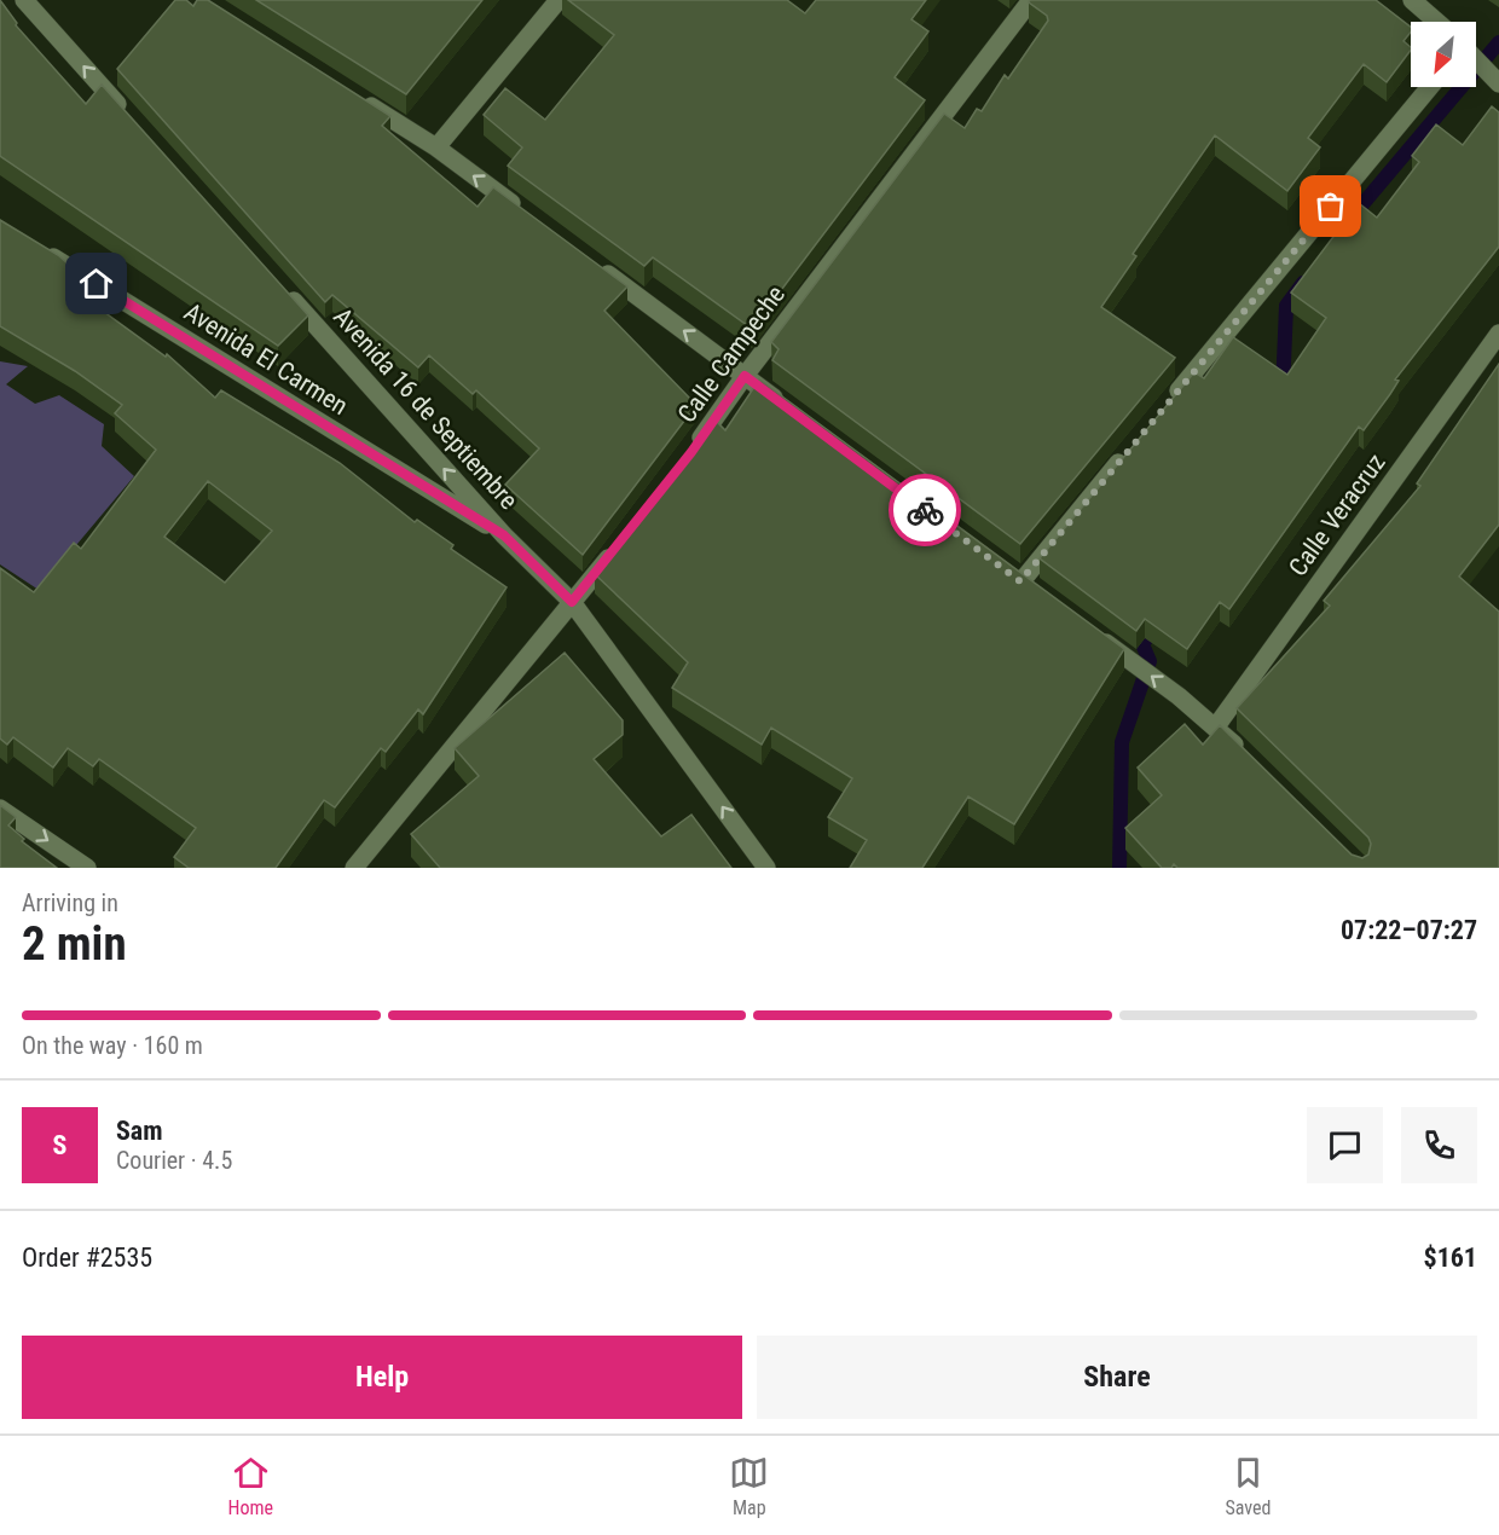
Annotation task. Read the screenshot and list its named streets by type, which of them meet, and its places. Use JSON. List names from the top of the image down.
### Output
{
  "streets": {
    "street": [
      "Calle Campeche",
      "Avenida El Carmen",
      "Avenida 16 de Septiembre",
      "Calle Veracruz"
    ]
  },
  "crossings": [
    ["Avenida El Carmen", "Avenida 16 de Septiembre"]
  ],
  "one_way": ["Avenida 16 de Septiembre"],
  "north": "bottom left",
  "page": {
    "heading": ["2 min", "Arriving in", "07:22–07:27"],
    "panel": [
      "Sam",
      "Courier · 4.5",
      "Order #2535",
      "$161"
    ],
    "bar": "On the way · 160 m",
    "round": "S",
    "buttons": ["Help", "Share"],
    "tabs": ["Home", "Map", "Saved"]
  }
}
